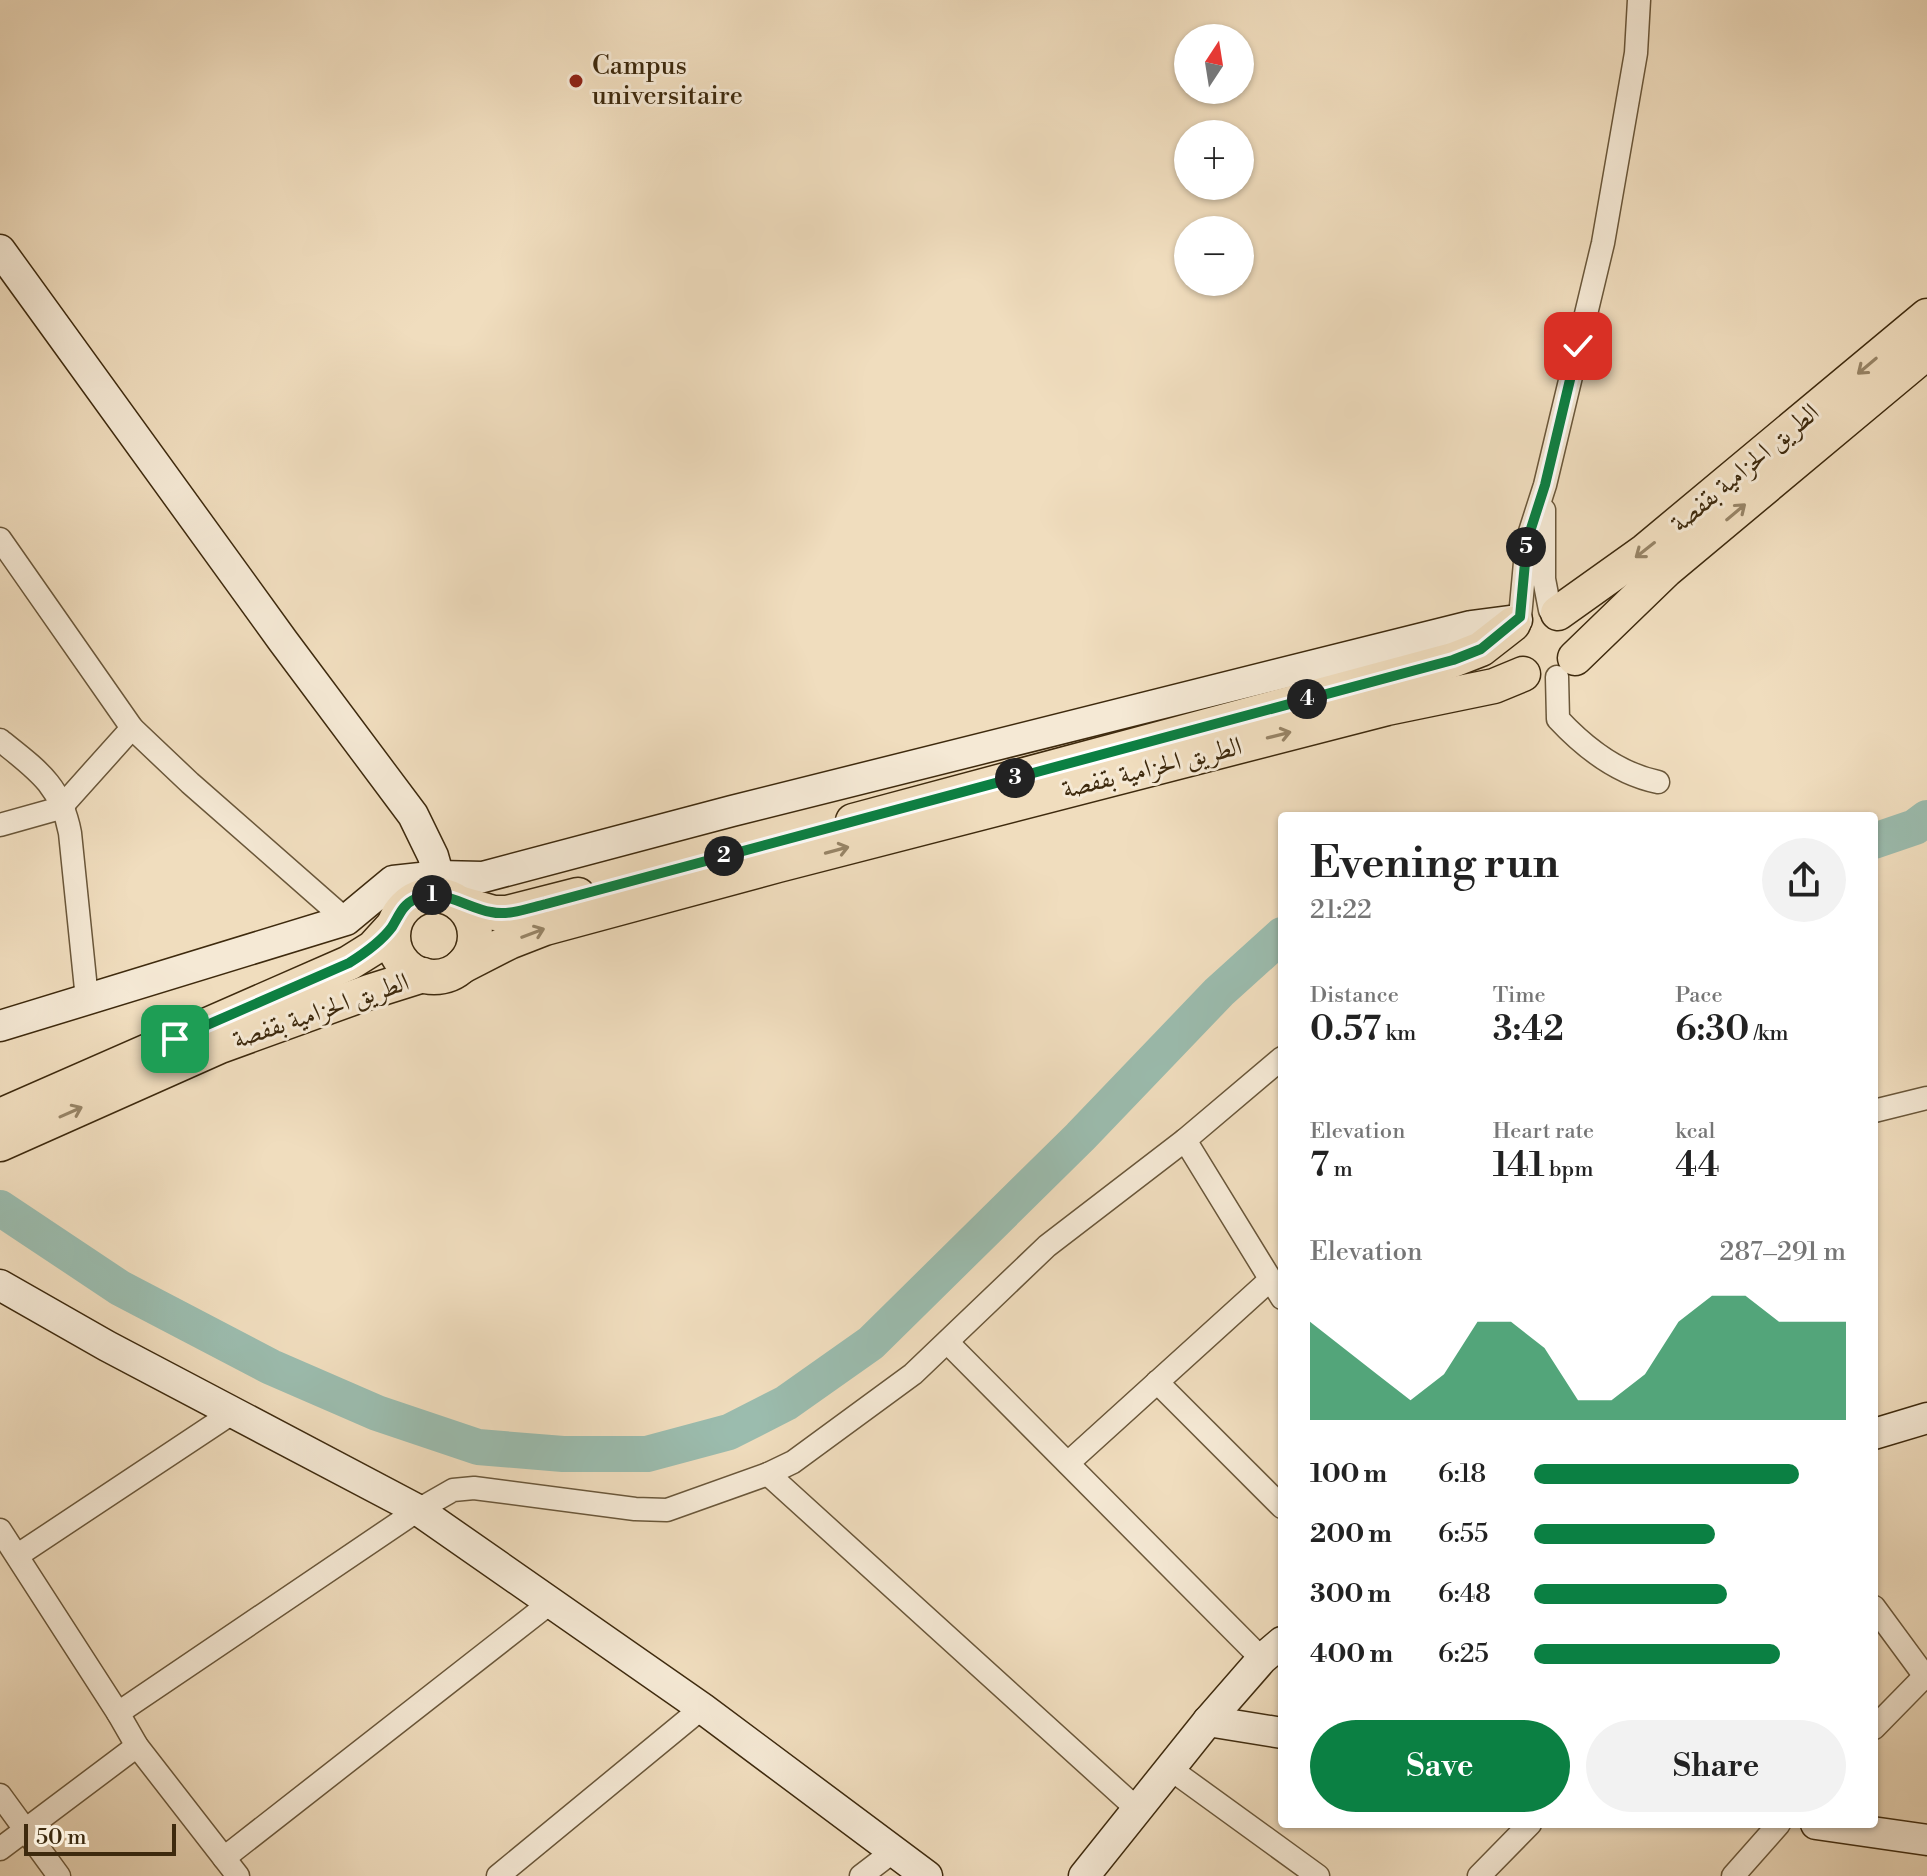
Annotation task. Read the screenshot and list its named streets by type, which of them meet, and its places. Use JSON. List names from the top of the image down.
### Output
{
  "streets": {
    "main road": ["الطريق الحزامية بقفصة"]
  },
  "places": ["Campus universitaire"],
  "scale_bar": "50 m",
  "north": "top",
  "page": {
    "map_buttons": ["+", "−"],
    "pins": [
      "5",
      "4",
      "3",
      "2",
      "1"
    ],
    "heading": ["Evening run", "21:22"],
    "stats": [
      ["Distance", "0.57 km"],
      ["Time", "3:42"],
      ["Pace", "6:30 /km"],
      ["Elevation", "7 m"],
      ["Heart rate", "141 bpm"],
      ["kcal", "44"]
    ],
    "chart": ["Elevation", "287–291 m"],
    "list": [
      {
        "name": "100 m",
        "note": "6:18"
      },
      {
        "name": "200 m",
        "note": "6:55"
      },
      {
        "name": "300 m",
        "note": "6:48"
      },
      {
        "name": "400 m",
        "note": "6:25"
      }
    ],
    "buttons": ["Save", "Share"],
    "scale": "50 m"
  }
}
